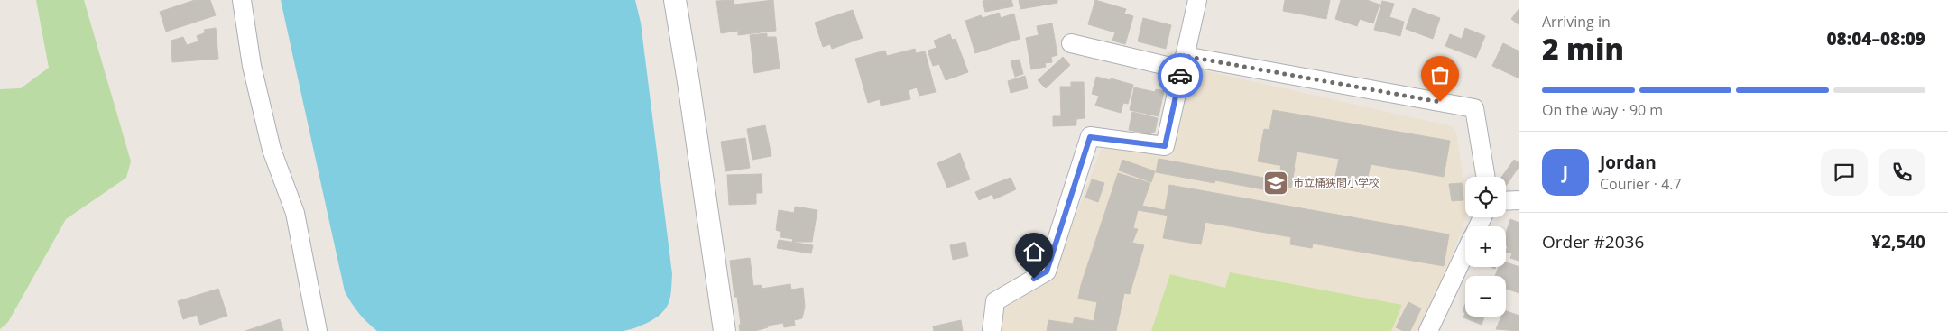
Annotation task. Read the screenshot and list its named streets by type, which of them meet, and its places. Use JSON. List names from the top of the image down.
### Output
{
  "places": {
    "school or university": ["市立桶狭間小学校"]
  },
  "page": {
    "heading": ["2 min", "Arriving in", "08:04–08:09"],
    "panel": [
      "Jordan",
      "Courier · 4.7",
      "Order #2036",
      "¥2,540"
    ],
    "bar": "On the way · 90 m",
    "round": "J",
    "map_buttons": ["+", "−"]
  }
}
